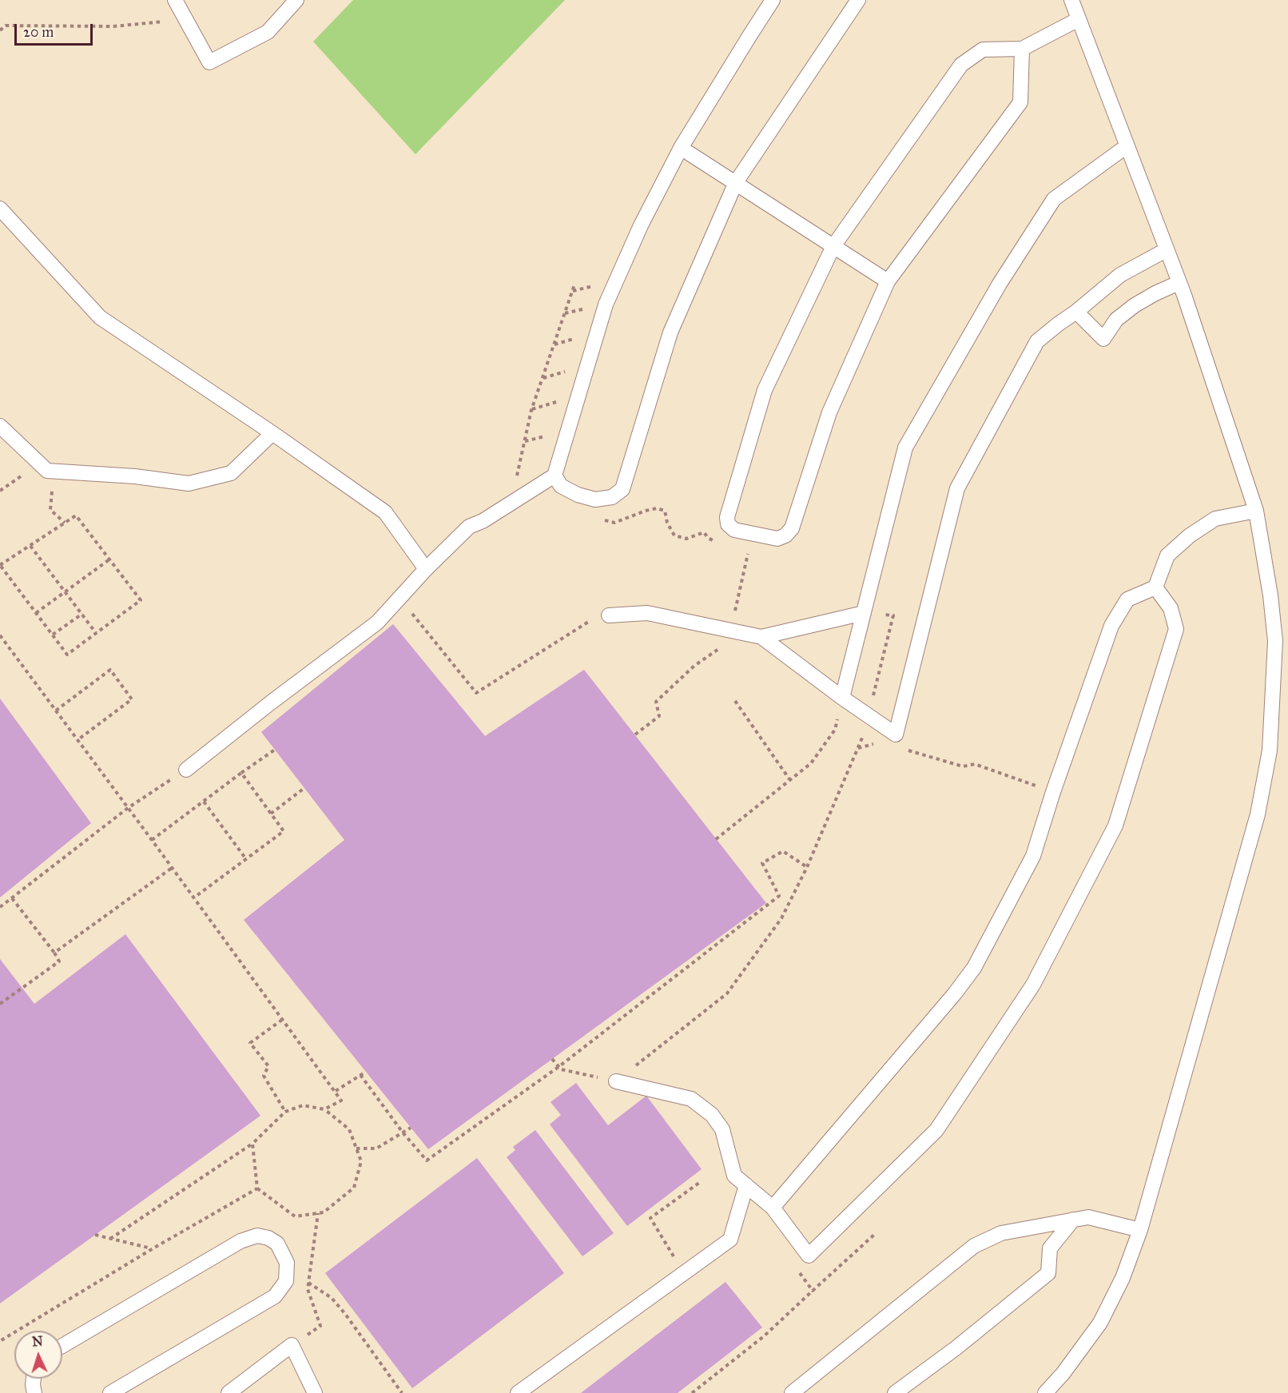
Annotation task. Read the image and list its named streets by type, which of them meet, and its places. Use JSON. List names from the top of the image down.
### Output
{
  "scale_bar": "20 m",
  "north": "top"
}
